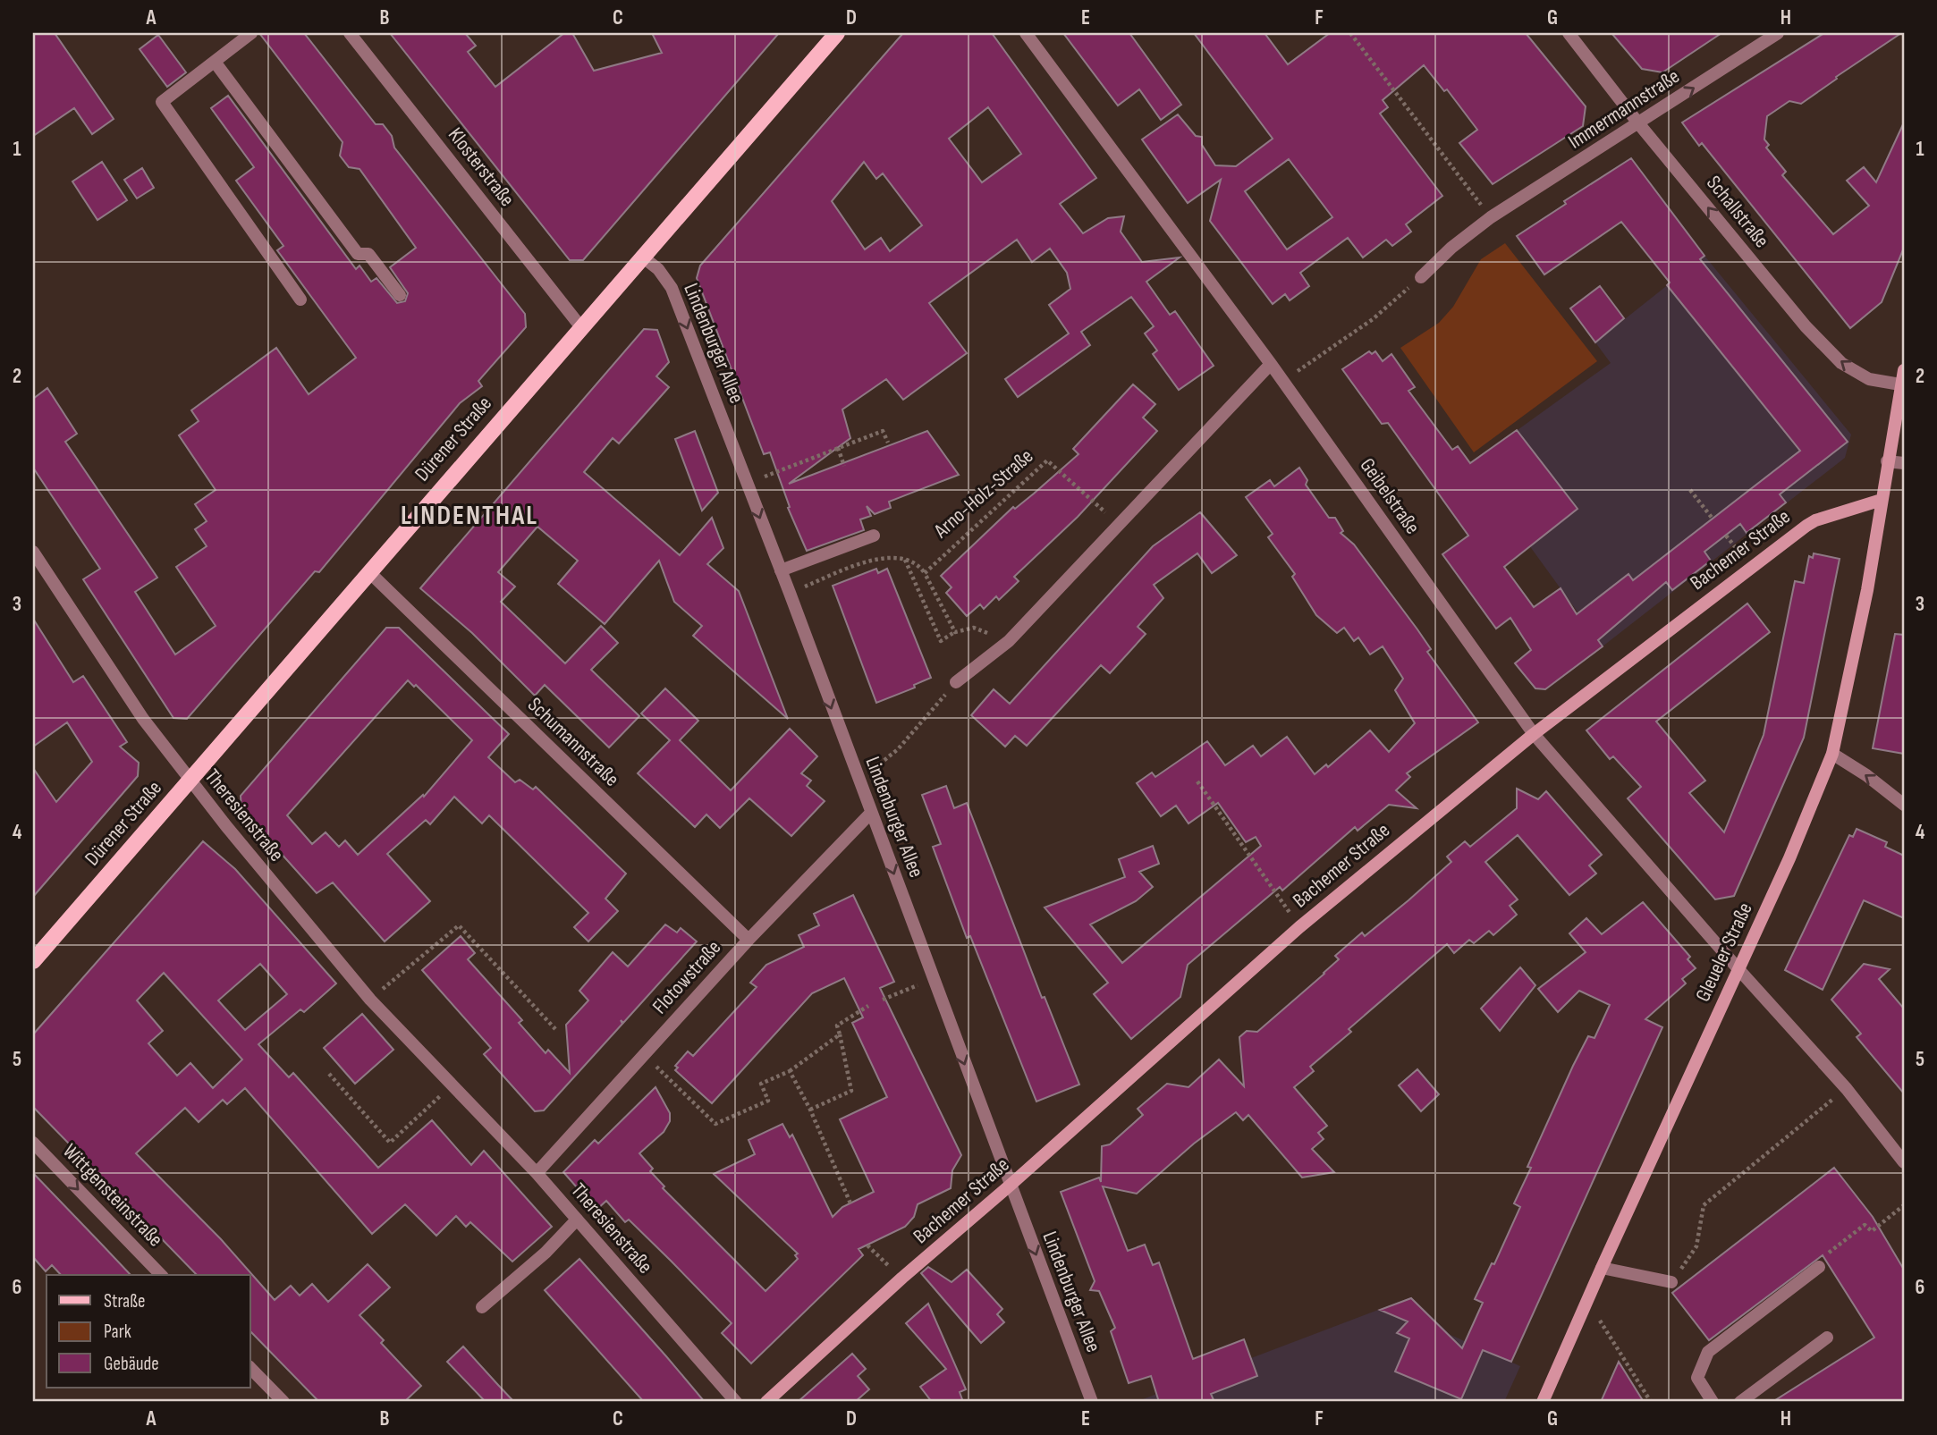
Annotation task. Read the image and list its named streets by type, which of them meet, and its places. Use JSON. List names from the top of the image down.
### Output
{
  "streets": {
    "main road": ["Dürener Straße"],
    "street": [
      "Immermannstraße",
      "Klosterstraße",
      "Schallstraße",
      "Lindenburger Allee",
      "Geibelstraße",
      "Bachemer Straße",
      "Schumannstraße",
      "Theresienstraße",
      "Gleueler Straße",
      "Flotowstraße",
      "Wittgensteinstraße"
    ],
    "path": ["Arno-Holz-Straße"]
  },
  "crossings": [
    ["Immermannstraße", "Schallstraße"],
    ["Klosterstraße", "Dürener Straße"],
    ["Lindenburger Allee", "Dürener Straße"],
    ["Lindenburger Allee", "Bachemer Straße"],
    ["Lindenburger Allee", "Flotowstraße"],
    ["Dürener Straße", "Schumannstraße"],
    ["Dürener Straße", "Theresienstraße"],
    ["Geibelstraße", "Bachemer Straße"],
    ["Geibelstraße", "Gleueler Straße"],
    ["Bachemer Straße", "Gleueler Straße"],
    ["Schumannstraße", "Flotowstraße"],
    ["Theresienstraße", "Flotowstraße"]
  ],
  "one_way": [
    "Immermannstraße",
    "Schallstraße",
    "Lindenburger Allee",
    "Wittgensteinstraße"
  ],
  "districts": ["LINDENTHAL"],
  "legend": ["Straße", "Park", "Gebäude"],
  "grid": {
    "columns": [
      "A",
      "B",
      "C",
      "D",
      "E",
      "F",
      "G",
      "H"
    ],
    "rows": [
      "1",
      "2",
      "3",
      "4",
      "5",
      "6"
    ]
  }
}
